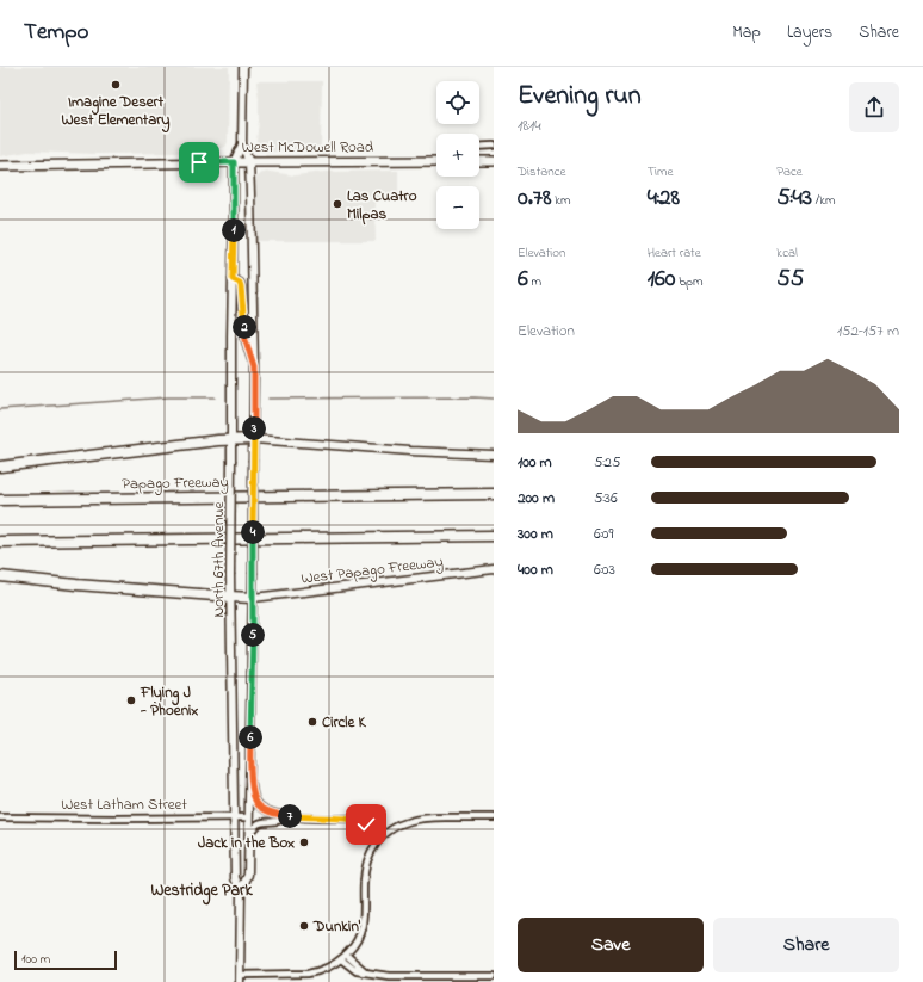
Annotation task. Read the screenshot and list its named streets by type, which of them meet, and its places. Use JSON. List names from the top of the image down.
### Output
{
  "streets": {
    "highway": ["Papago Freeway"],
    "main road": ["West McDowell Road", "North 67th Avenue", "West Papago Freeway"],
    "street": ["West Latham Street"]
  },
  "crossings": [
    ["West McDowell Road", "North 67th Avenue"],
    ["North 67th Avenue", "West Papago Freeway"],
    ["North 67th Avenue", "West Latham Street"]
  ],
  "districts": ["Westridge Park"],
  "places": [
    "Imagine Desert West Elementary",
    "Las Cuatro Milpas",
    "Flying J - Phoenix",
    "Circle K",
    "Jack in the Box",
    "Dunkin'"
  ],
  "scale_bar": "100 m",
  "page": {
    "header": "Tempo",
    "nav": ["Map", "Layers", "Share"],
    "heading": ["Evening run", "18:14"],
    "map_buttons": ["+", "−"],
    "stats": [
      ["Distance", "0.78 km"],
      ["Time", "4:28"],
      ["Pace", "5:43 /km"],
      ["Elevation", "6 m"],
      ["Heart rate", "160 bpm"],
      ["kcal", "55"]
    ],
    "pins": [
      "1",
      "2",
      "3",
      "4",
      "5",
      "6",
      "7"
    ],
    "chart": ["Elevation", "152–157 m"],
    "list": [
      {
        "name": "100 m",
        "note": "5:25"
      },
      {
        "name": "200 m",
        "note": "5:36"
      },
      {
        "name": "300 m",
        "note": "6:09"
      },
      {
        "name": "400 m",
        "note": "6:03"
      }
    ],
    "buttons": ["Save", "Share"],
    "scale": "100 m"
  }
}
